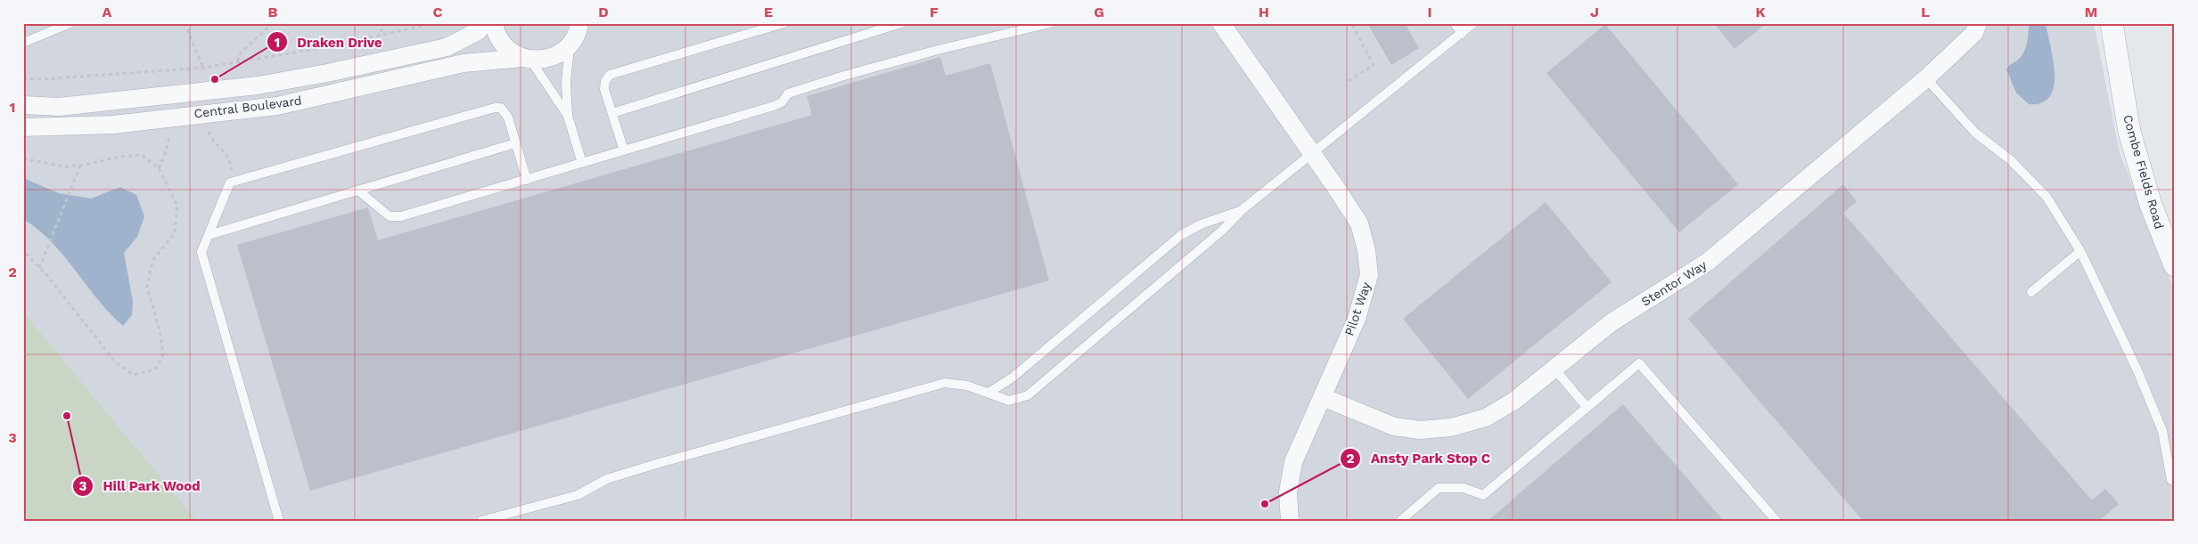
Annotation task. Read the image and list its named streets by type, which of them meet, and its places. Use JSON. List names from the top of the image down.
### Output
{
  "streets": {
    "street": [
      "Central Boulevard",
      "Combe Fields Road",
      "Stentor Way",
      "Pilot Way"
    ]
  },
  "crossings": [
    ["Stentor Way", "Pilot Way"]
  ],
  "places": ["Draken Drive", "Hill Park Wood", "Ansty Park Stop C"],
  "grid": {
    "columns": [
      "A",
      "B",
      "C",
      "D",
      "E",
      "F",
      "G",
      "H",
      "I",
      "J",
      "K",
      "L",
      "M"
    ],
    "rows": ["1", "2", "3"]
  }
}
